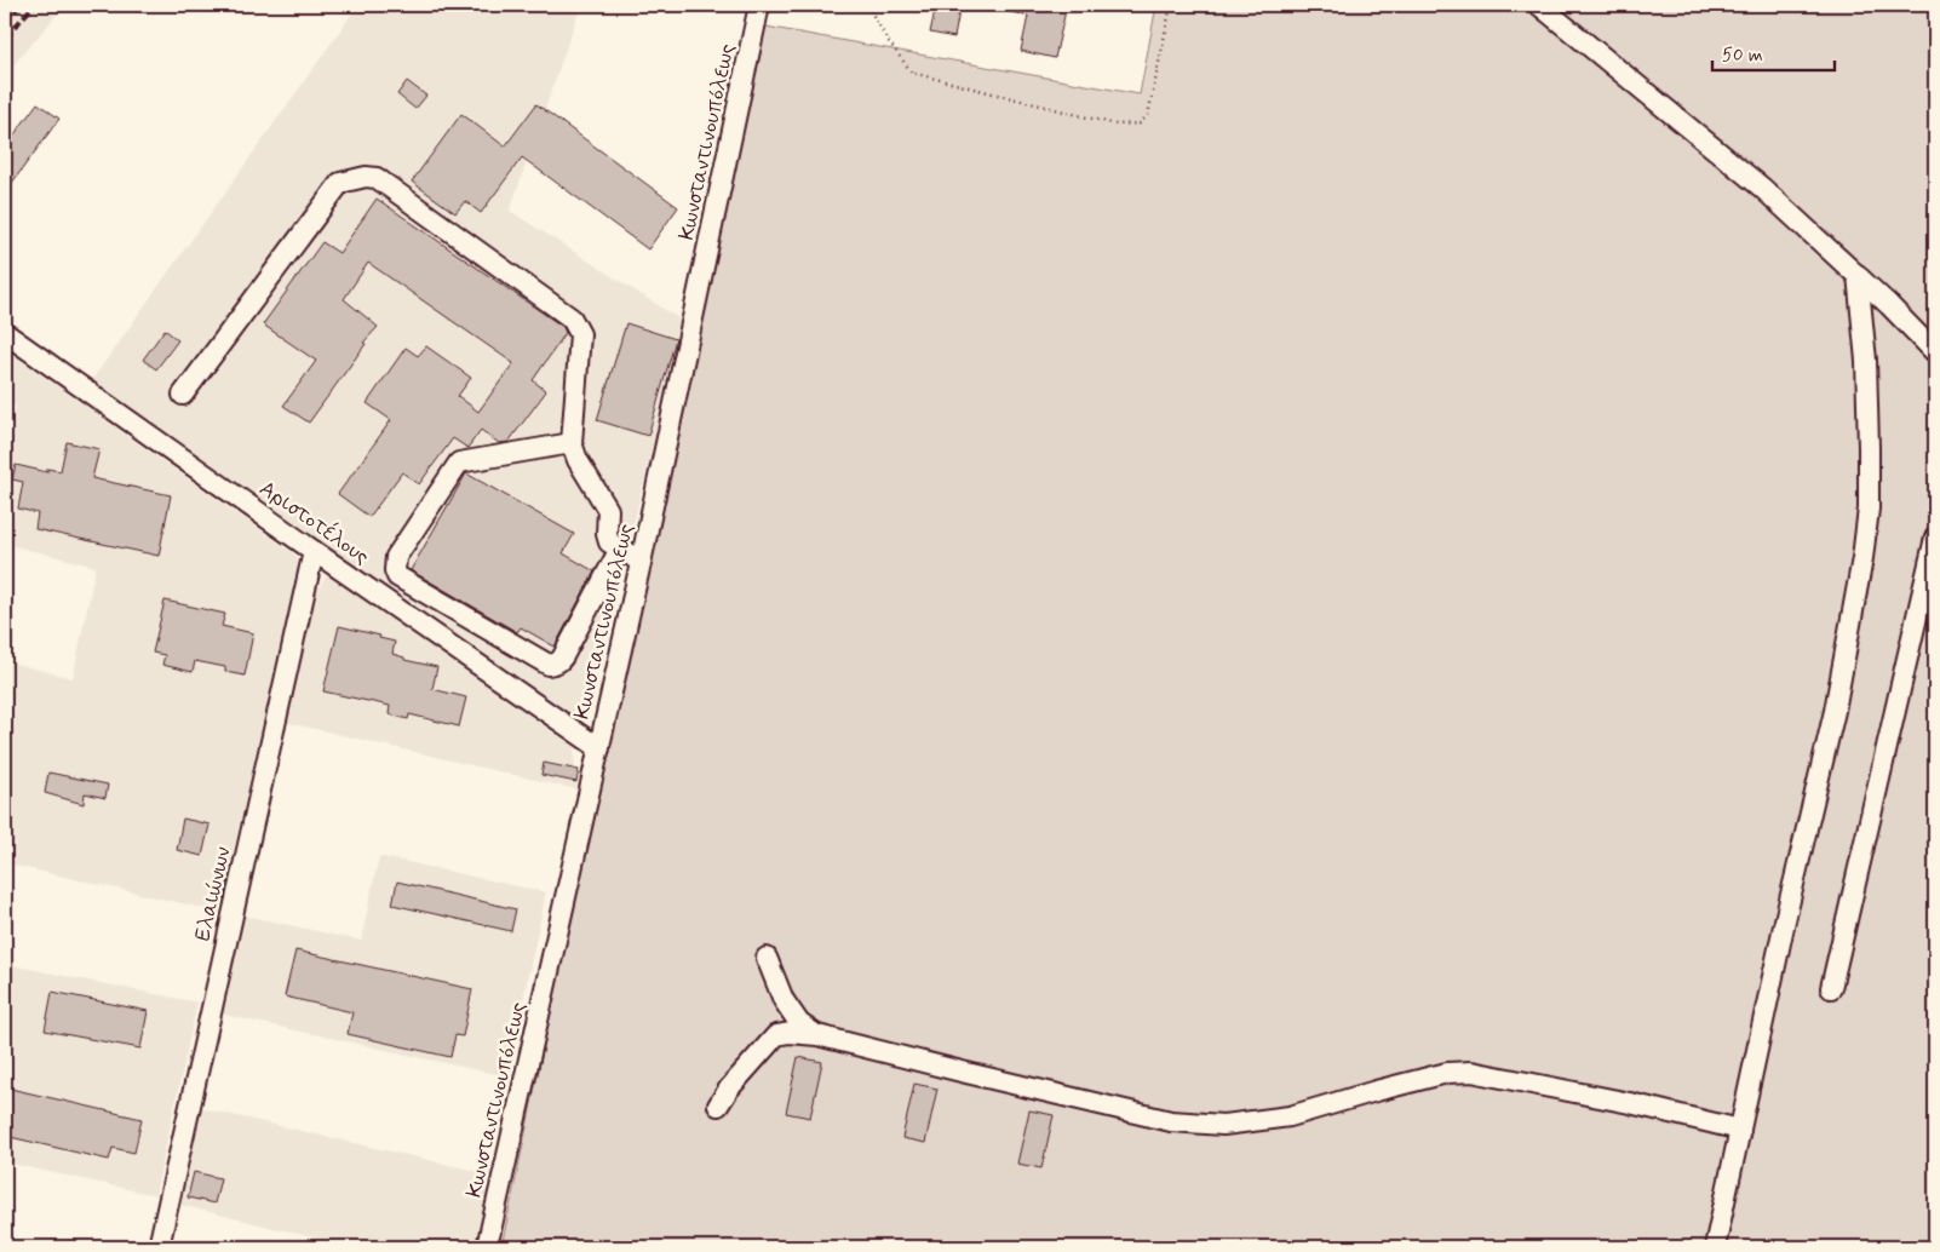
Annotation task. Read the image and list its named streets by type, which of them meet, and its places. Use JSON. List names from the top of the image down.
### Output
{
  "streets": {
    "street": ["Κωνσταντινουπόλεως", "Αριστοτέλους", "Ελαιώνων"]
  },
  "crossings": [
    ["Κωνσταντινουπόλεως", "Αριστοτέλους"],
    ["Αριστοτέλους", "Ελαιώνων"]
  ],
  "scale_bar": "50 m"
}
